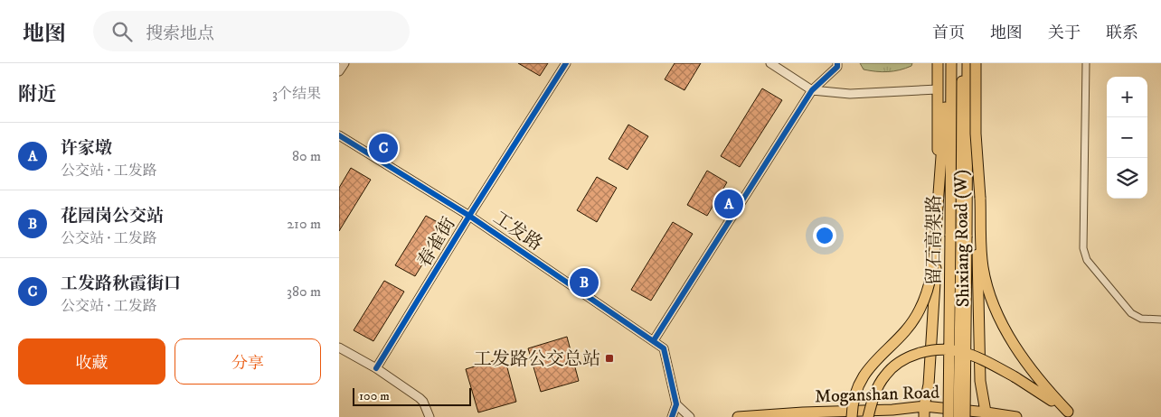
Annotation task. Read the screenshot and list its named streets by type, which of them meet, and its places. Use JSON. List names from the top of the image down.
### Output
{
  "streets": {
    "main road": ["Shixiang Road (W)", "留石高架路", "Moganshan Road"],
    "street": ["工发路", "春雀街"]
  },
  "crossings": [
    ["工发路", "春雀街"],
    ["Shixiang Road (W)", "Moganshan Road"]
  ],
  "places": {
    "transit": ["工发路公交总站"]
  },
  "scale_bar": "100 m",
  "page": {
    "header": "地图",
    "search": "搜索地点",
    "nav": [
      "首页",
      "地图",
      "关于",
      "联系"
    ],
    "heading": ["附近", "3个结果"],
    "map_buttons": ["+", "−"],
    "list": [
      {
        "mark": "A",
        "name": "许家墩",
        "note": "公交站 · 工发路",
        "value": "80 m"
      },
      {
        "mark": "B",
        "name": "花园岗公交站",
        "note": "公交站 · 工发路",
        "value": "210 m"
      },
      {
        "mark": "C",
        "name": "工发路秋霞街口",
        "note": "公交站 · 工发路",
        "value": "380 m"
      }
    ],
    "pins": ["C", "A", "B"],
    "buttons": ["收藏", "分享"],
    "scale": "100 m"
  }
}
